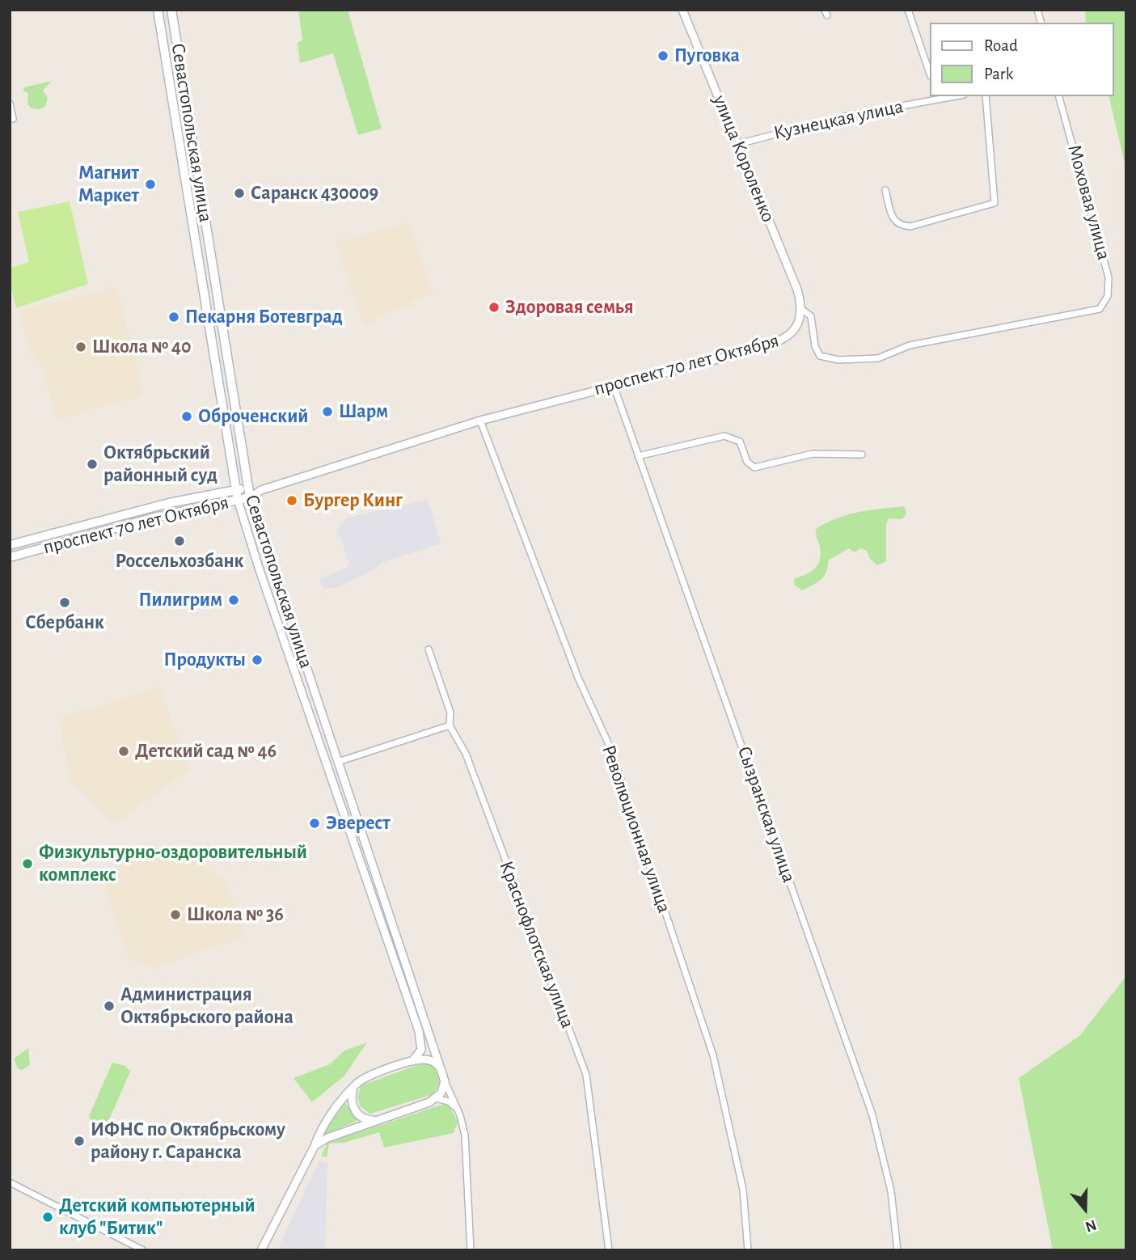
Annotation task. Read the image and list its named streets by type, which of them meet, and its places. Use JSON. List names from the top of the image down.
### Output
{
  "streets": {
    "main road": ["Севастопольская улица", "проспект 70 лет Октября"],
    "street": [
      "Кузнецкая улица",
      "улица Короленко",
      "Моховая улица",
      "Сызранская улица",
      "Революционная улица",
      "Краснофлотская улица"
    ]
  },
  "crossings": [
    ["Кузнецкая улица", "улица Короленко"],
    ["Севастопольская улица", "проспект 70 лет Октября"],
    ["улица Короленко", "Моховая улица"],
    ["улица Короленко", "проспект 70 лет Октября"],
    ["Моховая улица", "проспект 70 лет Октября"],
    ["проспект 70 лет Октября", "Сызранская улица"],
    ["проспект 70 лет Октября", "Революционная улица"]
  ],
  "places": [
    "Пуговка",
    "Магнит Маркет",
    "Саранск 430009",
    "Здоровая семья",
    "Пекарня Ботевград",
    "Школа № 40",
    "Шарм",
    "Оброченский",
    "Октябрьский районный суд",
    "Бургер Кинг",
    "Россельхозбанк",
    "Пилигрим",
    "Сбербанк",
    "Продукты",
    "Детский сад № 46",
    "Эверест",
    "Физкультурно-оздоровительный комплекс",
    "Школа № 36",
    "Администрация Октябрьского района",
    "ИФНС по Октябрьскому району г. Саранска",
    "Детский компьютерный клуб \"Битик\""
  ],
  "legend": ["Road", "Park"],
  "north": "bottom"
}
